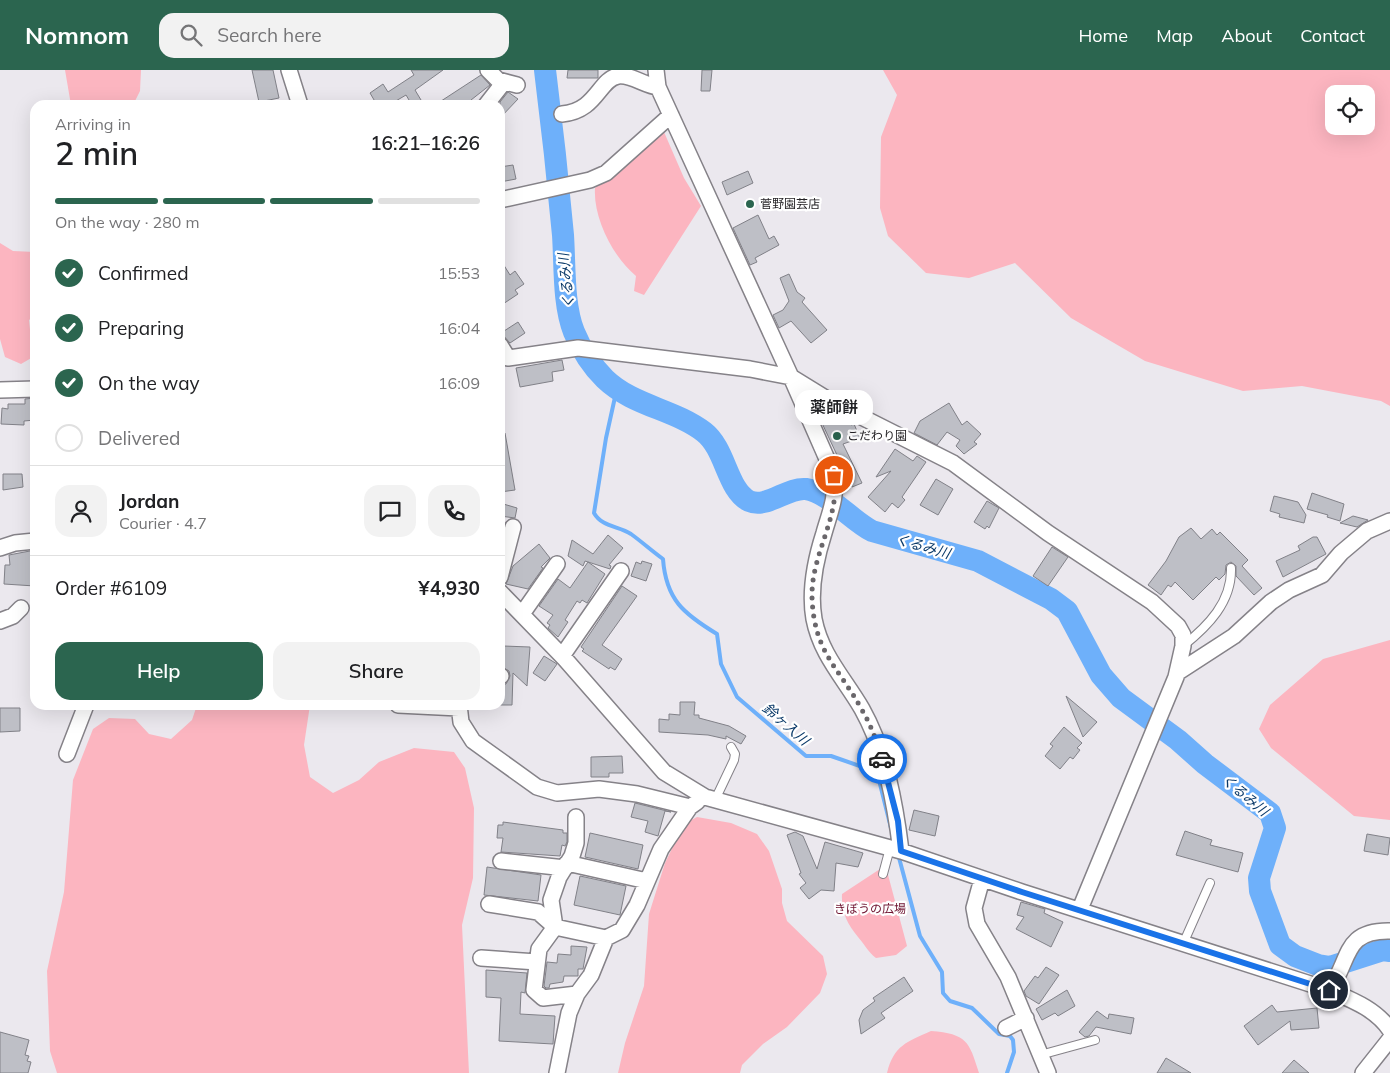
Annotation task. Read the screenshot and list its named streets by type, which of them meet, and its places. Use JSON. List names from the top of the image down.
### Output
{
  "water": ["くるみ川", "鈴ヶ入川"],
  "parks": ["きぼうの広場"],
  "places": ["菅野園芸店", "こだわり園", "薬師餅"],
  "page": {
    "header": "Nomnom",
    "search": "Search here",
    "nav": [
      "Home",
      "Map",
      "About",
      "Contact"
    ],
    "heading": ["2 min", "Arriving in", "16:21–16:26"],
    "panel": [
      "Jordan",
      "Courier · 4.7",
      "Order #6109",
      "¥4,930"
    ],
    "bar": "On the way · 280 m",
    "list": [
      ["Confirmed", "15:53"],
      ["Preparing", "16:04"],
      ["On the way", "16:09"],
      "Delivered"
    ],
    "bubble": "薬師餅",
    "buttons": ["Help", "Share"]
  }
}
